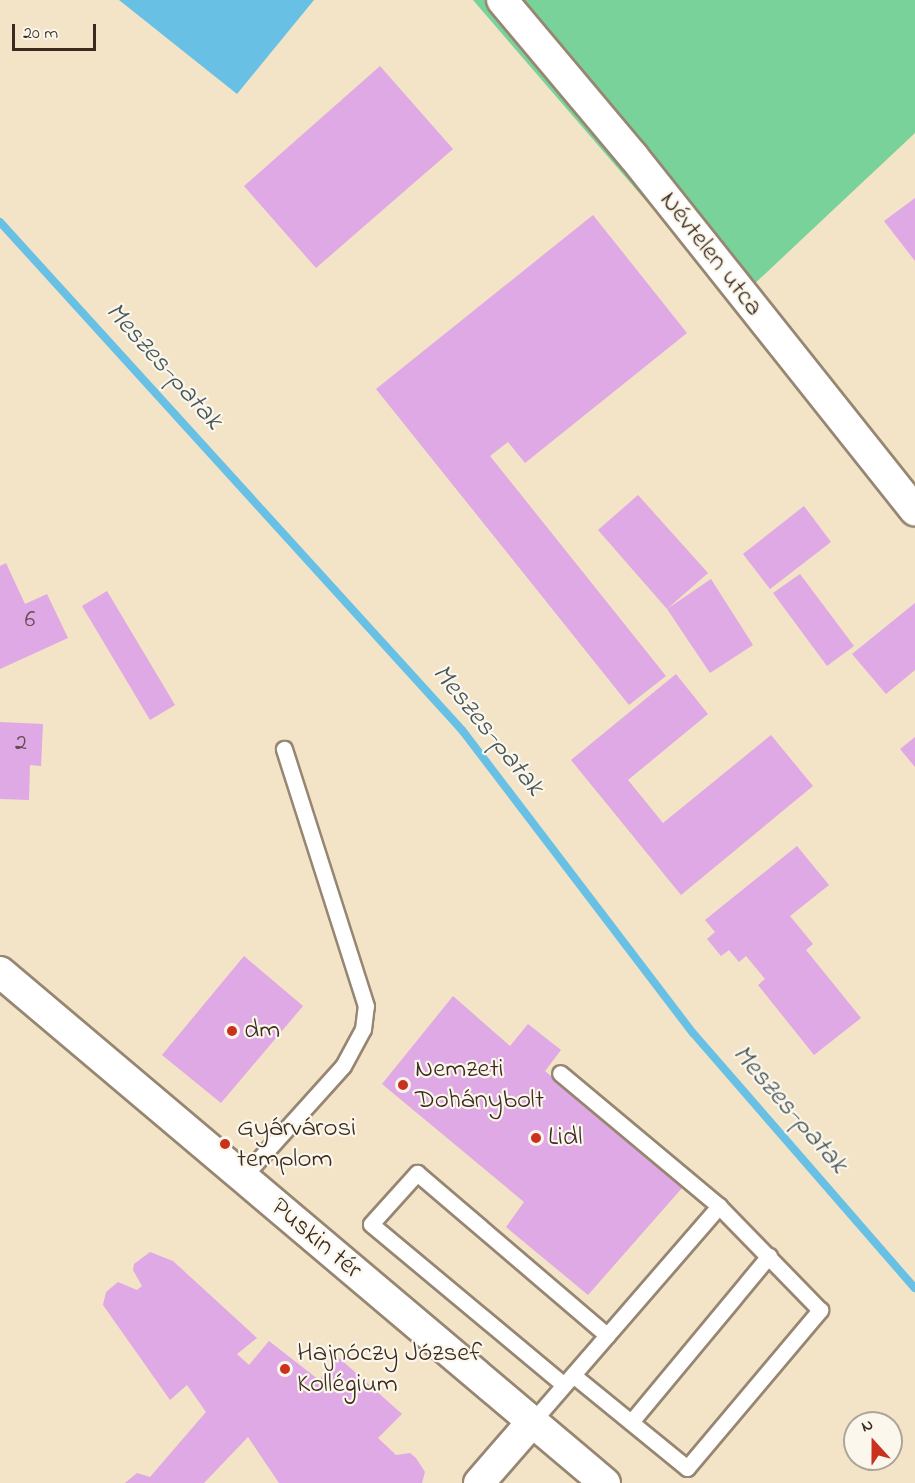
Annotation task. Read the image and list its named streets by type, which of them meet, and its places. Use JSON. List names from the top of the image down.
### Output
{
  "streets": {
    "street": ["Névtelen utca", "Puskin tér"]
  },
  "water": ["Meszes-patak"],
  "places": [
    "dm",
    "Nemzeti Dohánybolt",
    "Lidl",
    "Gyárvárosi templom",
    "Hajnóczy József Kollégium"
  ],
  "house_numbers": ["6", "2"],
  "scale_bar": "20 m",
  "north": "top"
}
